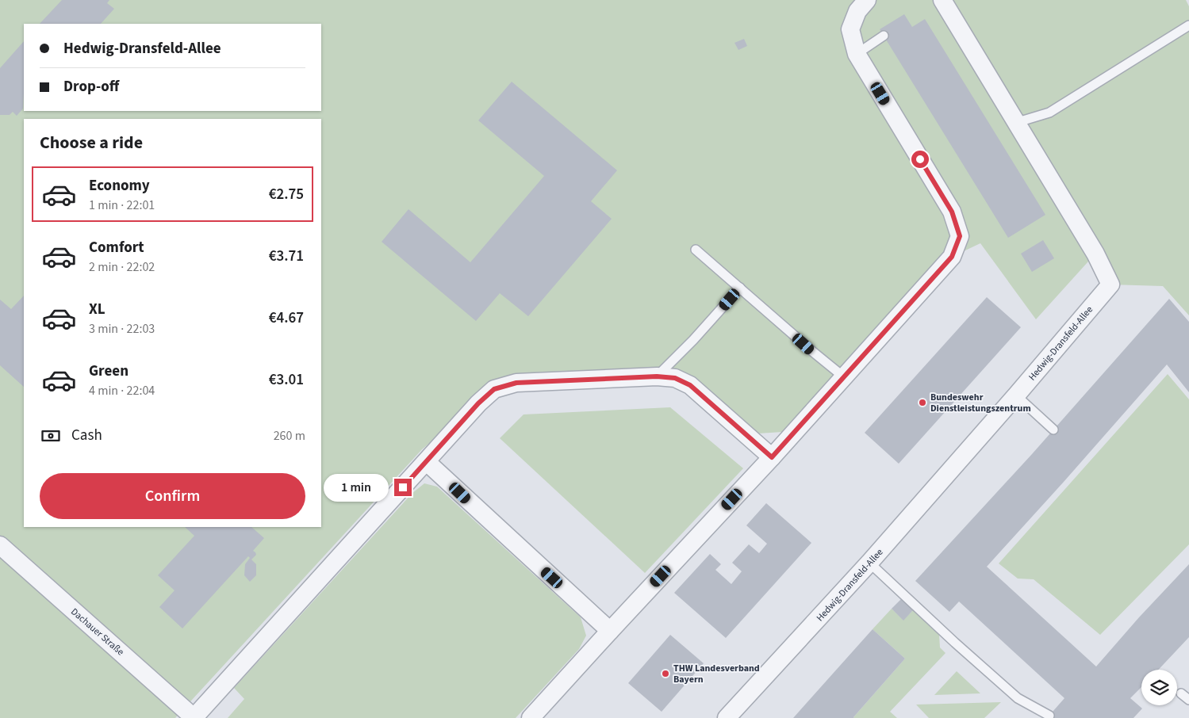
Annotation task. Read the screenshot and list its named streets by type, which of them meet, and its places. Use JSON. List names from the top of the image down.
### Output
{
  "streets": {
    "street": ["Hedwig-Dransfeld-Allee", "Dachauer Straße"]
  },
  "places": ["Bundeswehr Dienstleistungszentrum", "THW Landesverband Bayern"],
  "page": {
    "banner": ["Hedwig-Dransfeld-Allee", "Drop-off"],
    "heading": "Choose a ride",
    "list": [
      {
        "name": "Economy",
        "note": "1 min · 22:01",
        "value": "€2.75"
      },
      {
        "name": "Comfort",
        "note": "2 min · 22:02",
        "value": "€3.71"
      },
      {
        "name": "XL",
        "note": "3 min · 22:03",
        "value": "€4.67"
      },
      {
        "name": "Green",
        "note": "4 min · 22:04",
        "value": "€3.01"
      }
    ],
    "pay": ["Cash", "260 m"],
    "buttons": "Confirm",
    "bubble": "1 min"
  }
}
